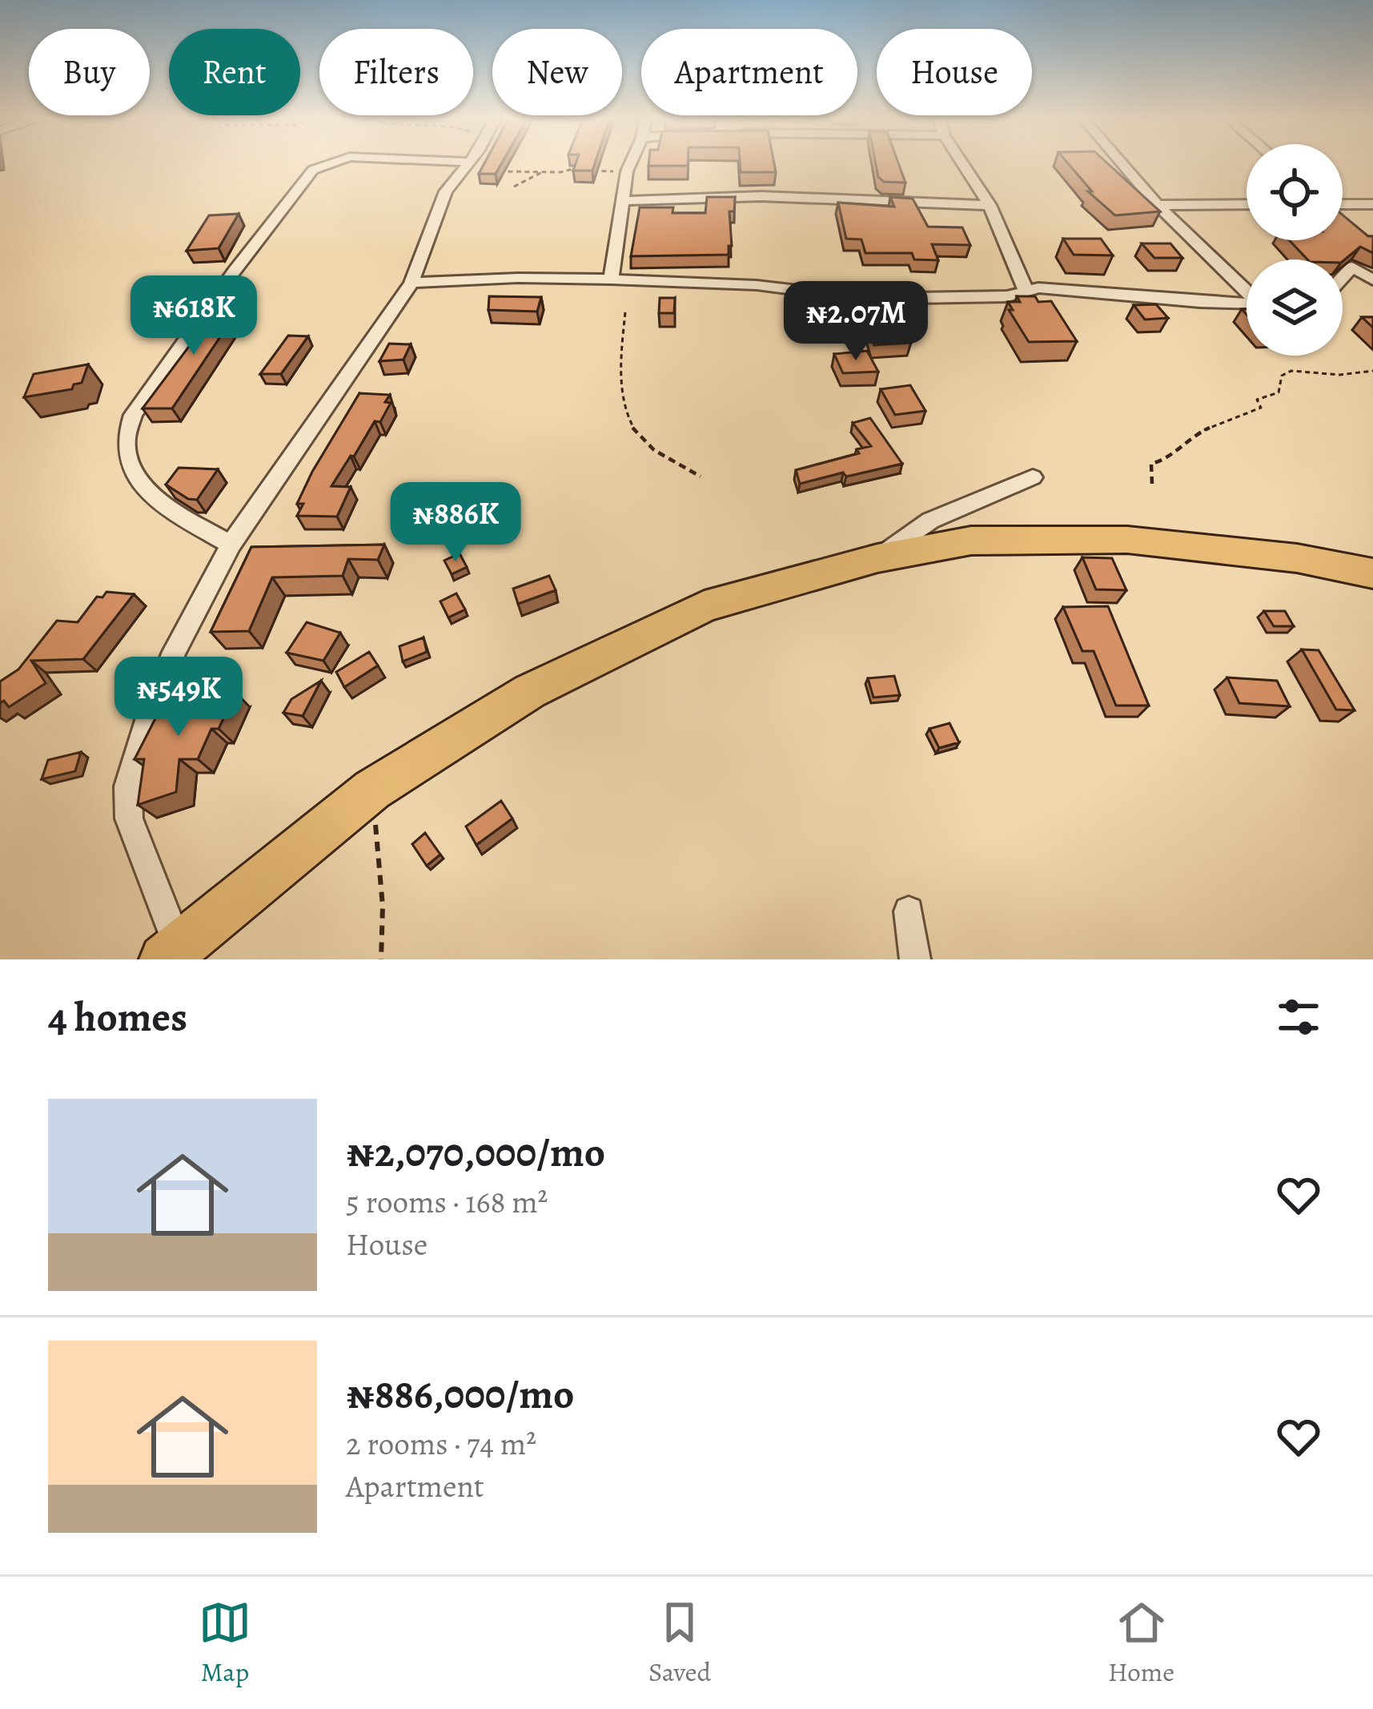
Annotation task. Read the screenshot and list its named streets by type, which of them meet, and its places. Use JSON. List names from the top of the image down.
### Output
{
  "page": {
    "chip": [
      "Buy",
      "Rent",
      "Filters",
      "New",
      "Apartment",
      "House"
    ],
    "price": [
      "₦618K",
      "₦2.07M",
      "₦886K",
      "₦549K"
    ],
    "heading": "4 homes",
    "list": [
      {
        "name": "₦2,070,000/mo",
        "note": "5 rooms · 168 m² · House"
      },
      {
        "name": "₦886,000/mo",
        "note": "2 rooms · 74 m² · Apartment"
      }
    ],
    "tabs": ["Map", "Saved", "Home"]
  }
}
